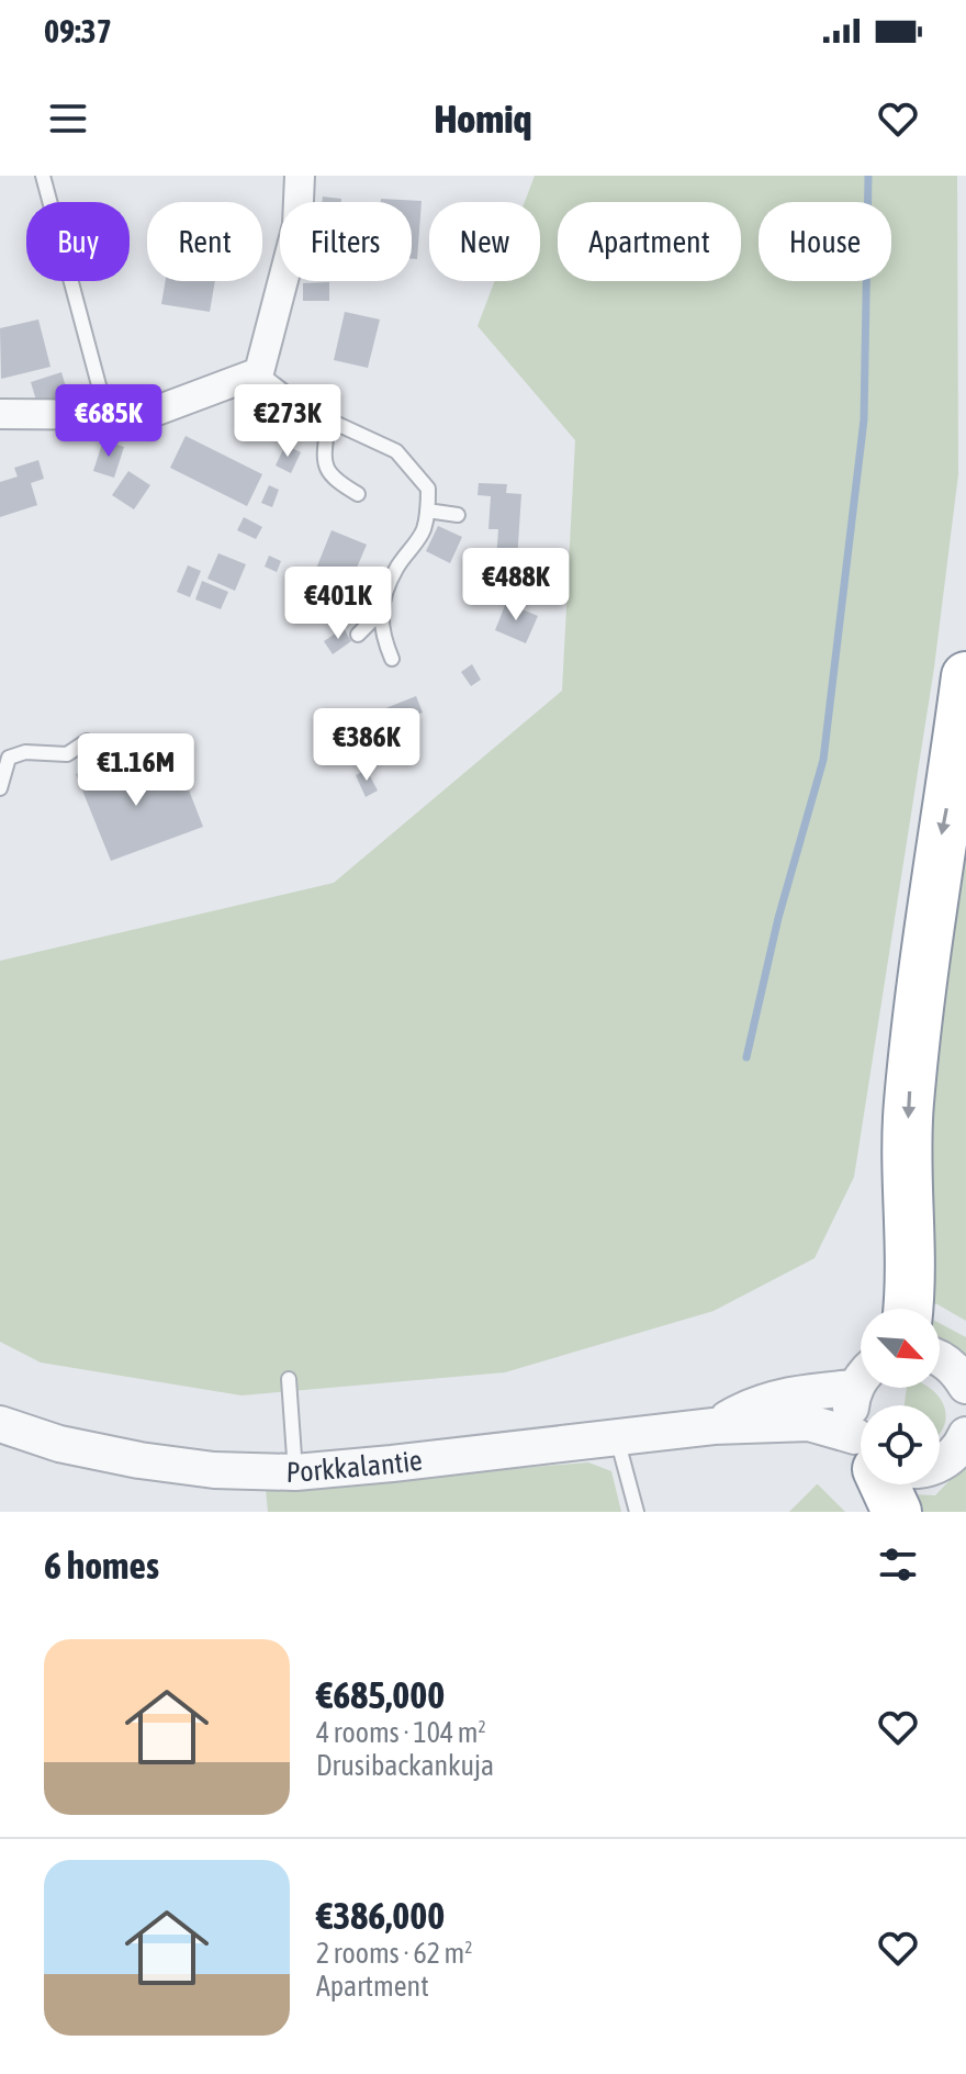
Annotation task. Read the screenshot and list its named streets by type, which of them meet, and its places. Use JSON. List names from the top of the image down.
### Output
{
  "streets": {
    "street": ["Porkkalantie"]
  },
  "north": "bottom right",
  "page": {
    "status": "09:37",
    "header": "Homiq",
    "chip": [
      "Buy",
      "Rent",
      "Filters",
      "New",
      "Apartment",
      "House"
    ],
    "price": [
      "€685K",
      "€273K",
      "€488K",
      "€401K",
      "€386K",
      "€1.16M"
    ],
    "heading": "6 homes",
    "list": [
      {
        "name": "€685,000",
        "note": "4 rooms · 104 m² · Drusibackankuja"
      },
      {
        "name": "€386,000",
        "note": "2 rooms · 62 m² · Apartment"
      }
    ]
  }
}
